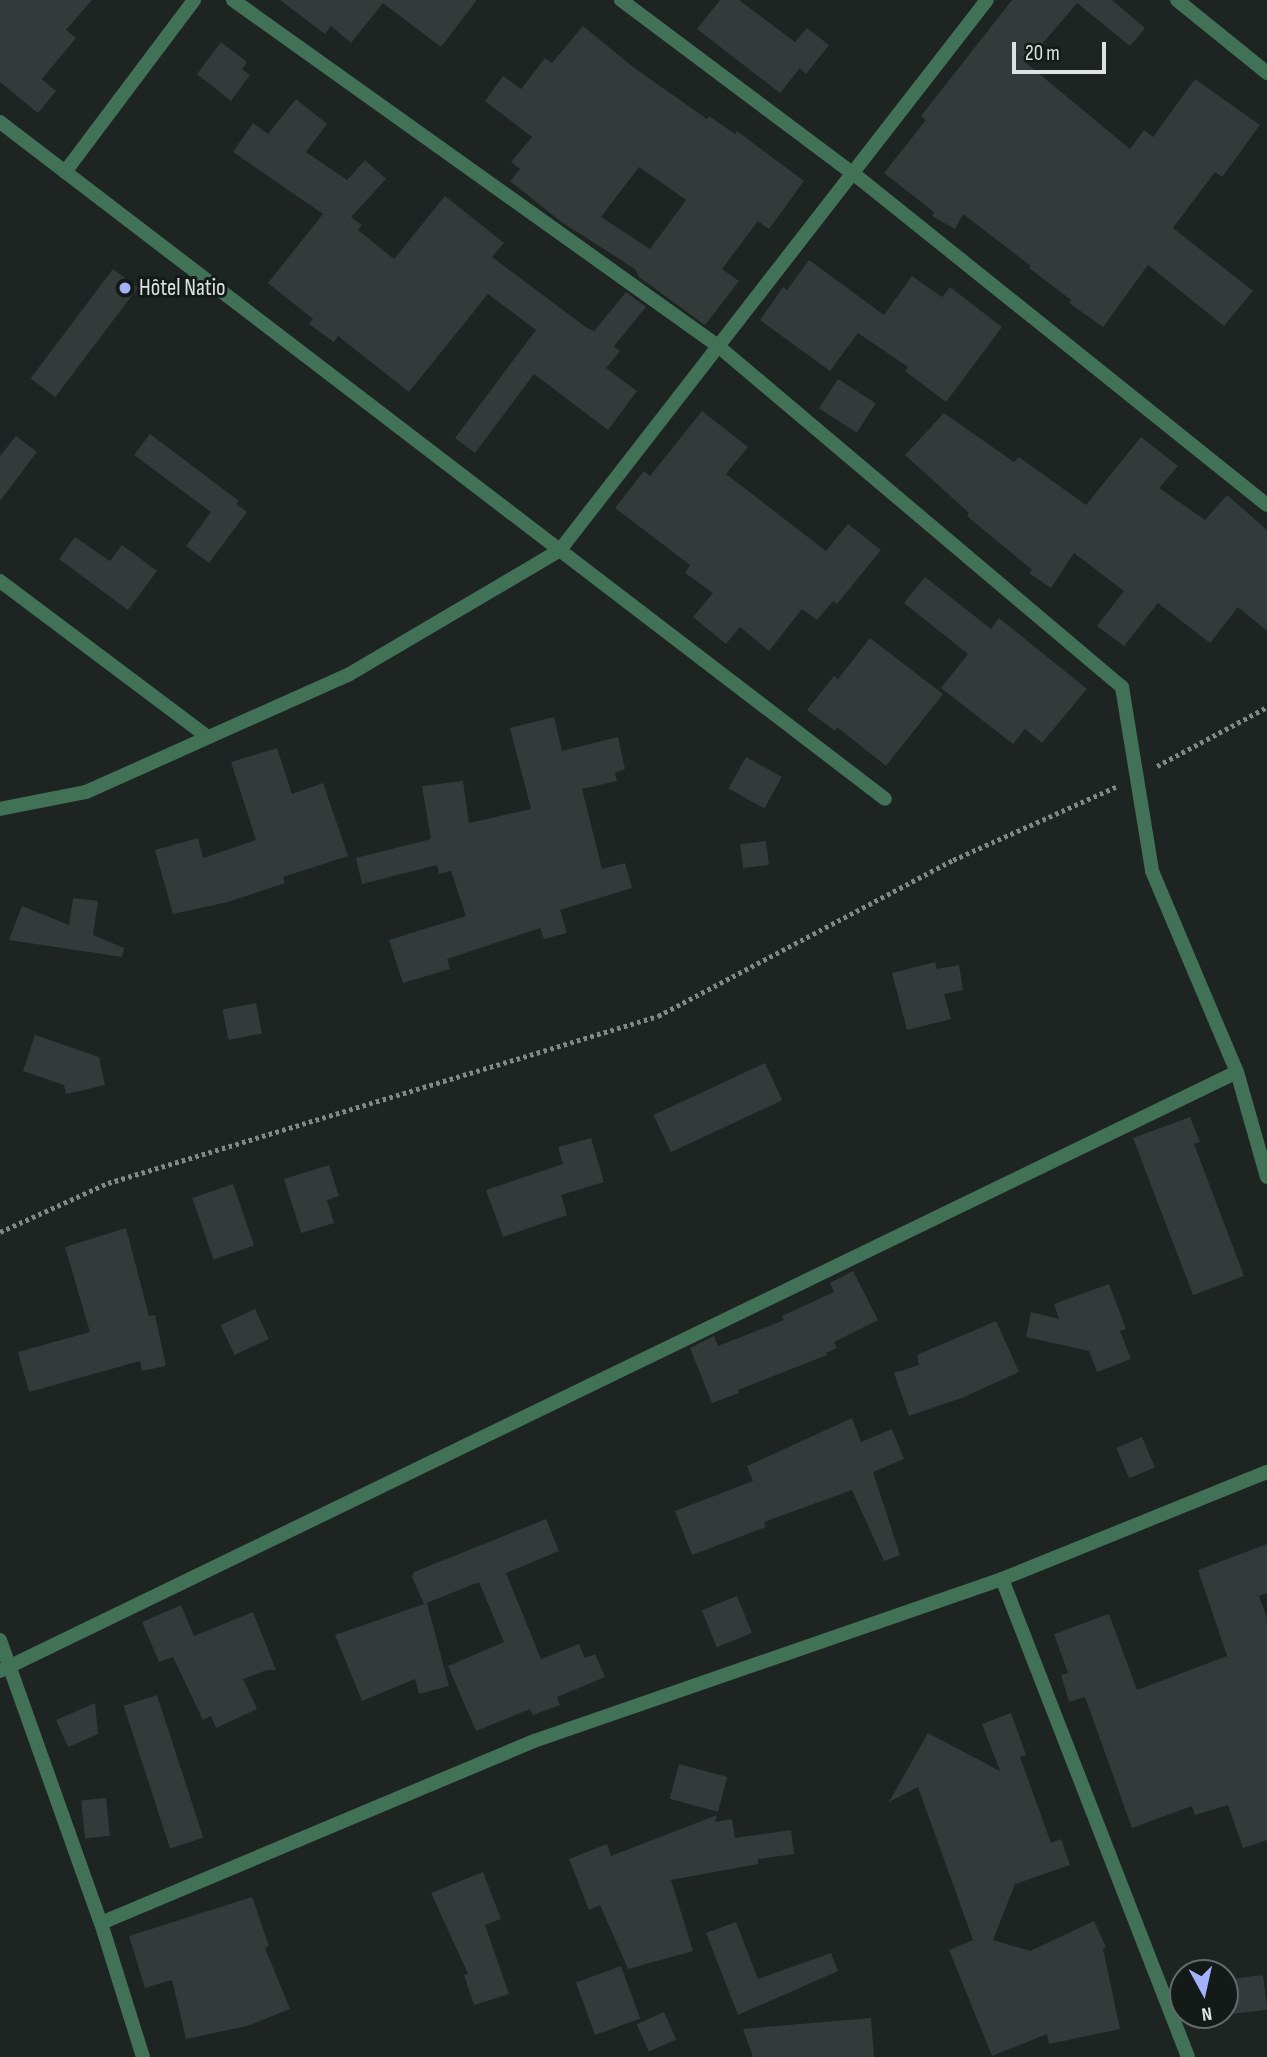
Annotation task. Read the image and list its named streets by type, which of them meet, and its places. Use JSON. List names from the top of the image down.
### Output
{
  "places": ["Hôtel Natio"],
  "scale_bar": "20 m",
  "north": "bottom"
}
